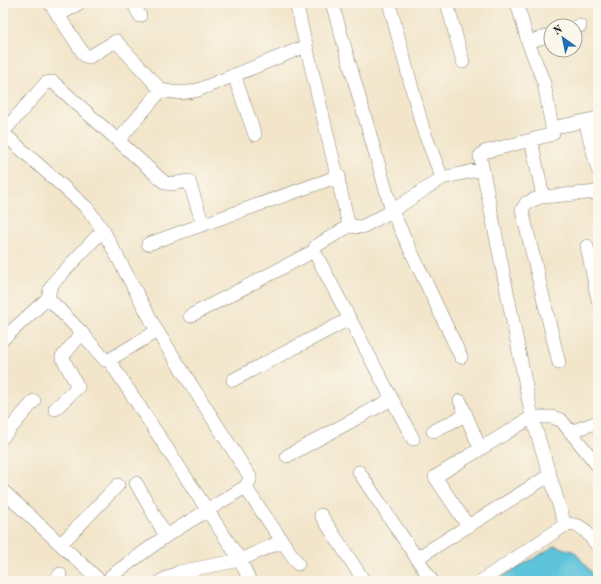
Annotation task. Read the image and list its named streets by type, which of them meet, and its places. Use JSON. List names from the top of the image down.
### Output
{
  "north": "top left"
}
